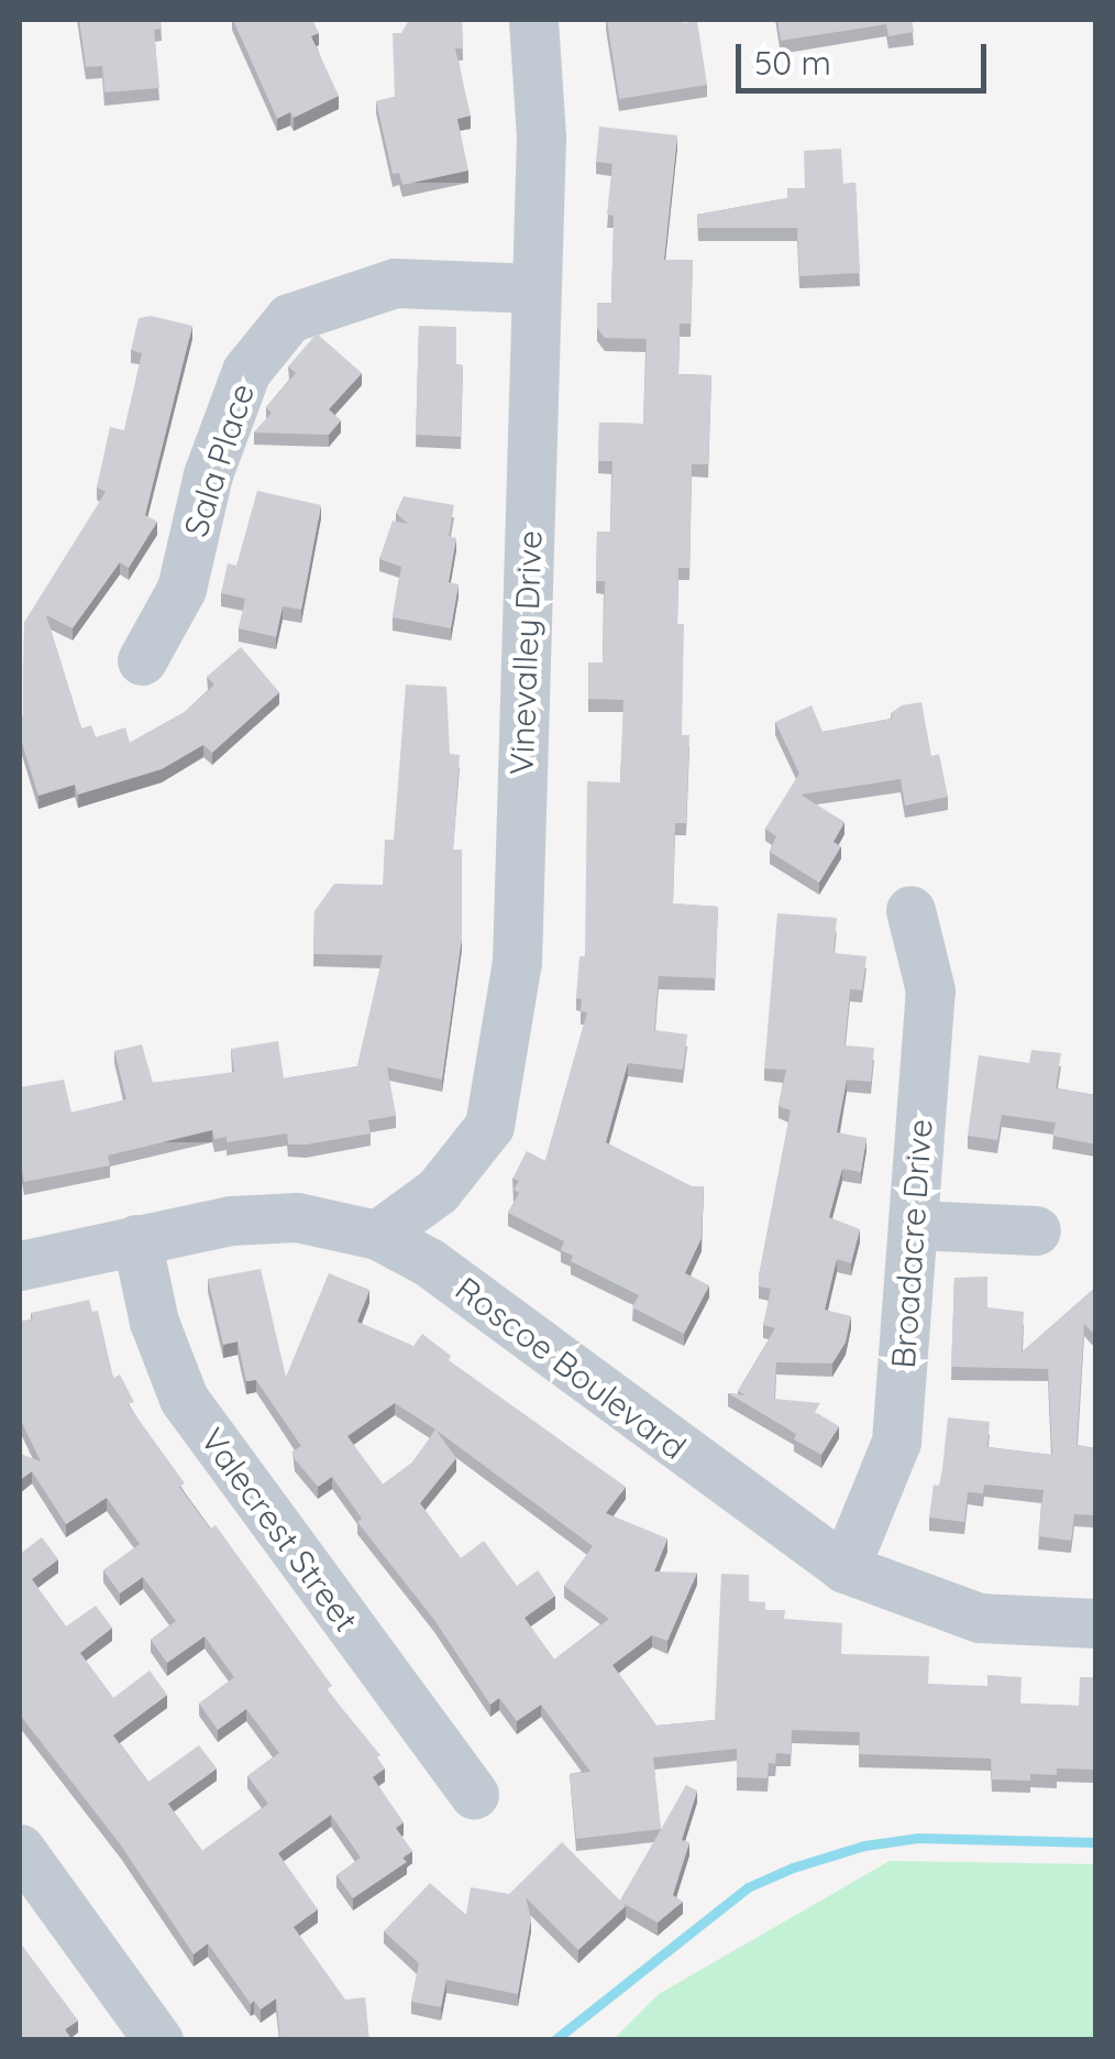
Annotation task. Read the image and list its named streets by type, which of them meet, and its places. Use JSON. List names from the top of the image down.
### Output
{
  "streets": {
    "street": [
      "Sala Place",
      "Vinevalley Drive",
      "Broadacre Drive",
      "Roscoe Boulevard",
      "Valecrest Street"
    ]
  },
  "crossings": [
    ["Sala Place", "Vinevalley Drive"],
    ["Vinevalley Drive", "Roscoe Boulevard"],
    ["Broadacre Drive", "Roscoe Boulevard"],
    ["Roscoe Boulevard", "Valecrest Street"]
  ],
  "scale_bar": "50 m"
}
